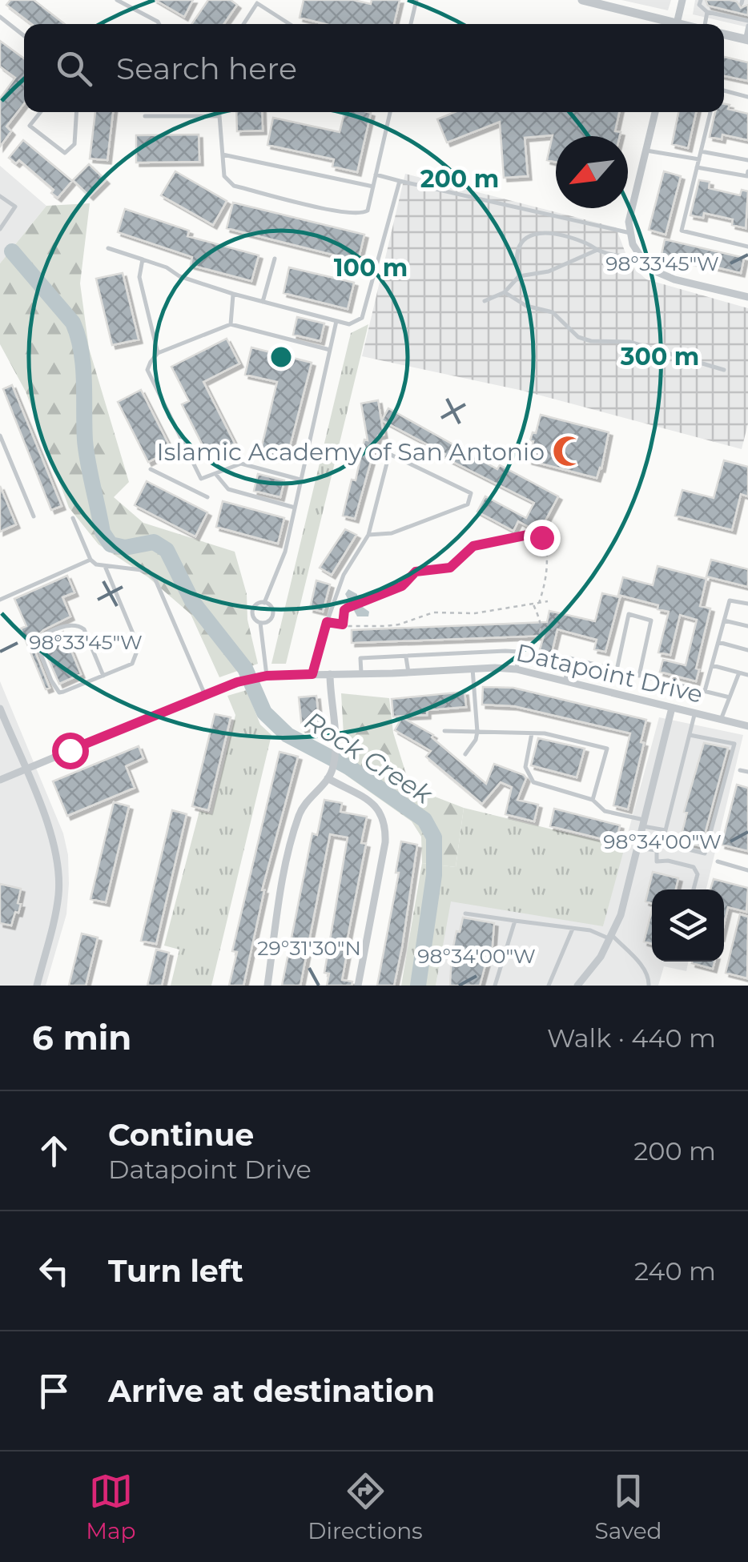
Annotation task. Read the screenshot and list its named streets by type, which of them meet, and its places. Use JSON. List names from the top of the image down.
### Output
{
  "streets": {
    "street": ["Datapoint Drive"]
  },
  "water": ["Rock Creek"],
  "places": {
    "mosque": ["Islamic Academy of San Antonio"]
  },
  "north": "bottom left",
  "page": {
    "search": "Search here",
    "heading": ["6 min", "Walk · 440 m"],
    "list": [
      ["Continue", "Datapoint Drive", "200 m"],
      ["Turn left", "240 m"],
      "Arrive at destination"
    ],
    "nav": ["Map", "Directions", "Saved"]
  },
  "coordinates": ["98°33'45\"W", "98°34'00\"W", "29°31'30\"N"],
  "rings": ["200 m", "100 m", "300 m"]
}
